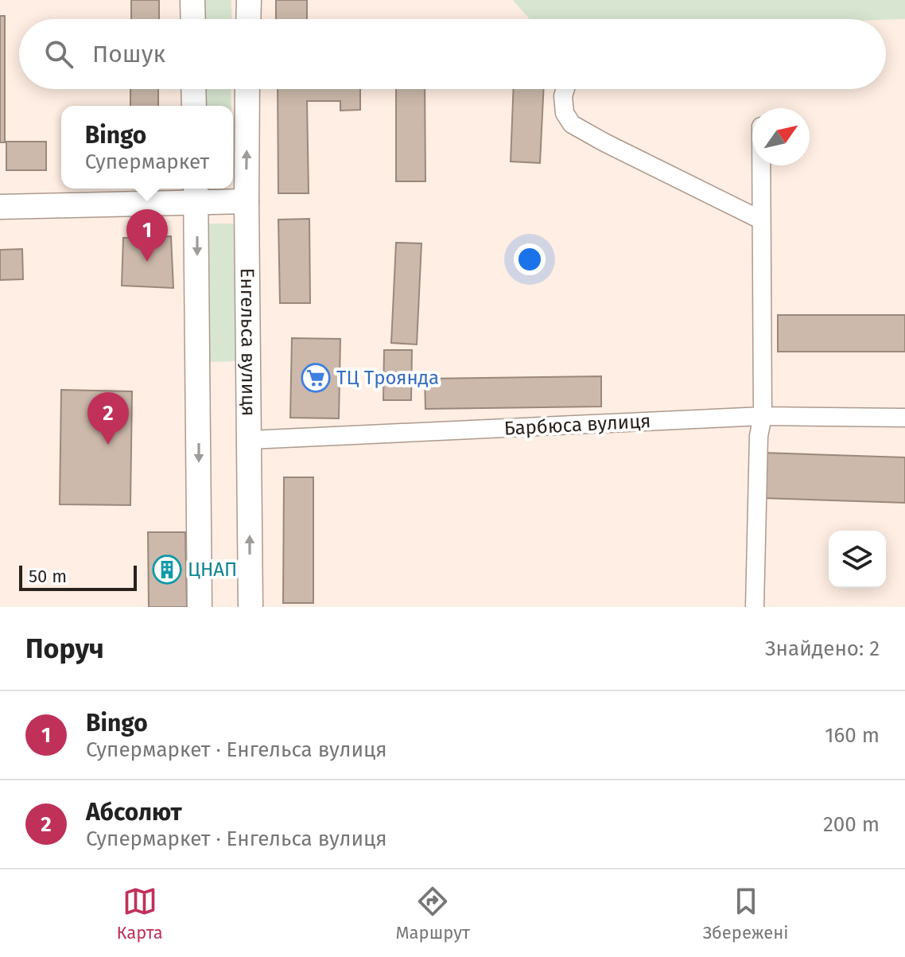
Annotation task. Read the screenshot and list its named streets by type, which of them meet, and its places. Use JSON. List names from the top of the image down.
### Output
{
  "streets": {
    "street": ["Енгельса вулиця", "Барбюса вулиця"]
  },
  "crossings": [
    ["Енгельса вулиця", "Барбюса вулиця"]
  ],
  "places": {
    "supermarket": ["ТЦ Троянда"],
    "building": ["ЦНАП"]
  },
  "scale_bar": "50 m",
  "north": "top right",
  "page": {
    "search": "Пошук",
    "popup": ["Bingo", "Супермаркет"],
    "pins": ["1", "2"],
    "scale": "50 m",
    "heading": ["Поруч", "Знайдено: 2"],
    "list": [
      {
        "mark": "1",
        "name": "Bingo",
        "note": "Супермаркет · Енгельса вулиця",
        "value": "160 m"
      },
      {
        "mark": "2",
        "name": "Абсолют",
        "note": "Супермаркет · Енгельса вулиця",
        "value": "200 m"
      }
    ],
    "nav": ["Карта", "Маршрут", "Збережені"]
  }
}
